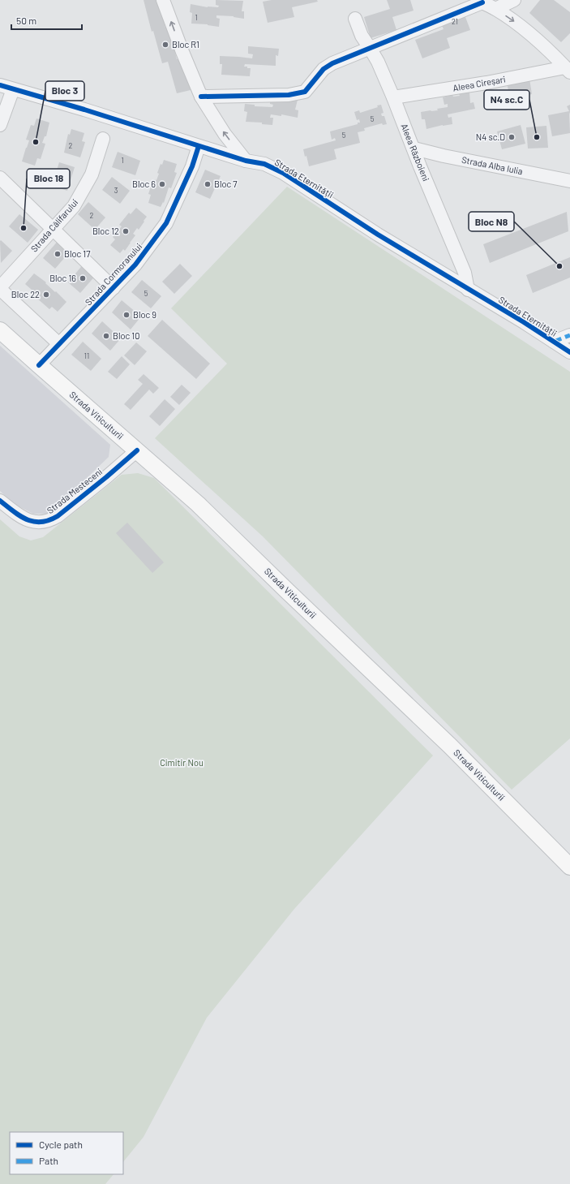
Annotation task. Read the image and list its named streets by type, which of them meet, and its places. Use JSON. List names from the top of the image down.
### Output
{
  "streets": {
    "main road": ["Strada Viticulturii"],
    "street": [
      "Aleea Cireșari",
      "Aleea Războieni",
      "Strada Alba Iulia",
      "Strada Eternității",
      "Strada Călifarului",
      "Strada Cormoranului",
      "Strada Mesteceni"
    ]
  },
  "crossings": [
    ["Aleea Cireșari", "Aleea Războieni"],
    ["Aleea Războieni", "Strada Alba Iulia"],
    ["Aleea Războieni", "Strada Eternității"],
    ["Strada Eternității", "Strada Cormoranului"],
    ["Strada Cormoranului", "Strada Viticulturii"],
    ["Strada Viticulturii", "Strada Mesteceni"]
  ],
  "parks": ["Cimitir Nou"],
  "places": [
    "Bloc R1",
    "N4 sc.D",
    "N4 sc.C",
    "Bloc 3",
    "Bloc 6",
    "Bloc 7",
    "Bloc 18",
    "Bloc 12",
    "Bloc 17",
    "Bloc N8",
    "Bloc 16",
    "Bloc 22",
    "Bloc 9",
    "Bloc 10"
  ],
  "house_numbers": [
    "1",
    "21",
    "5",
    "5",
    "2",
    "1",
    "3",
    "2",
    "5",
    "11"
  ],
  "legend": ["Cycle path", "Path"],
  "scale_bar": "50 m"
}
